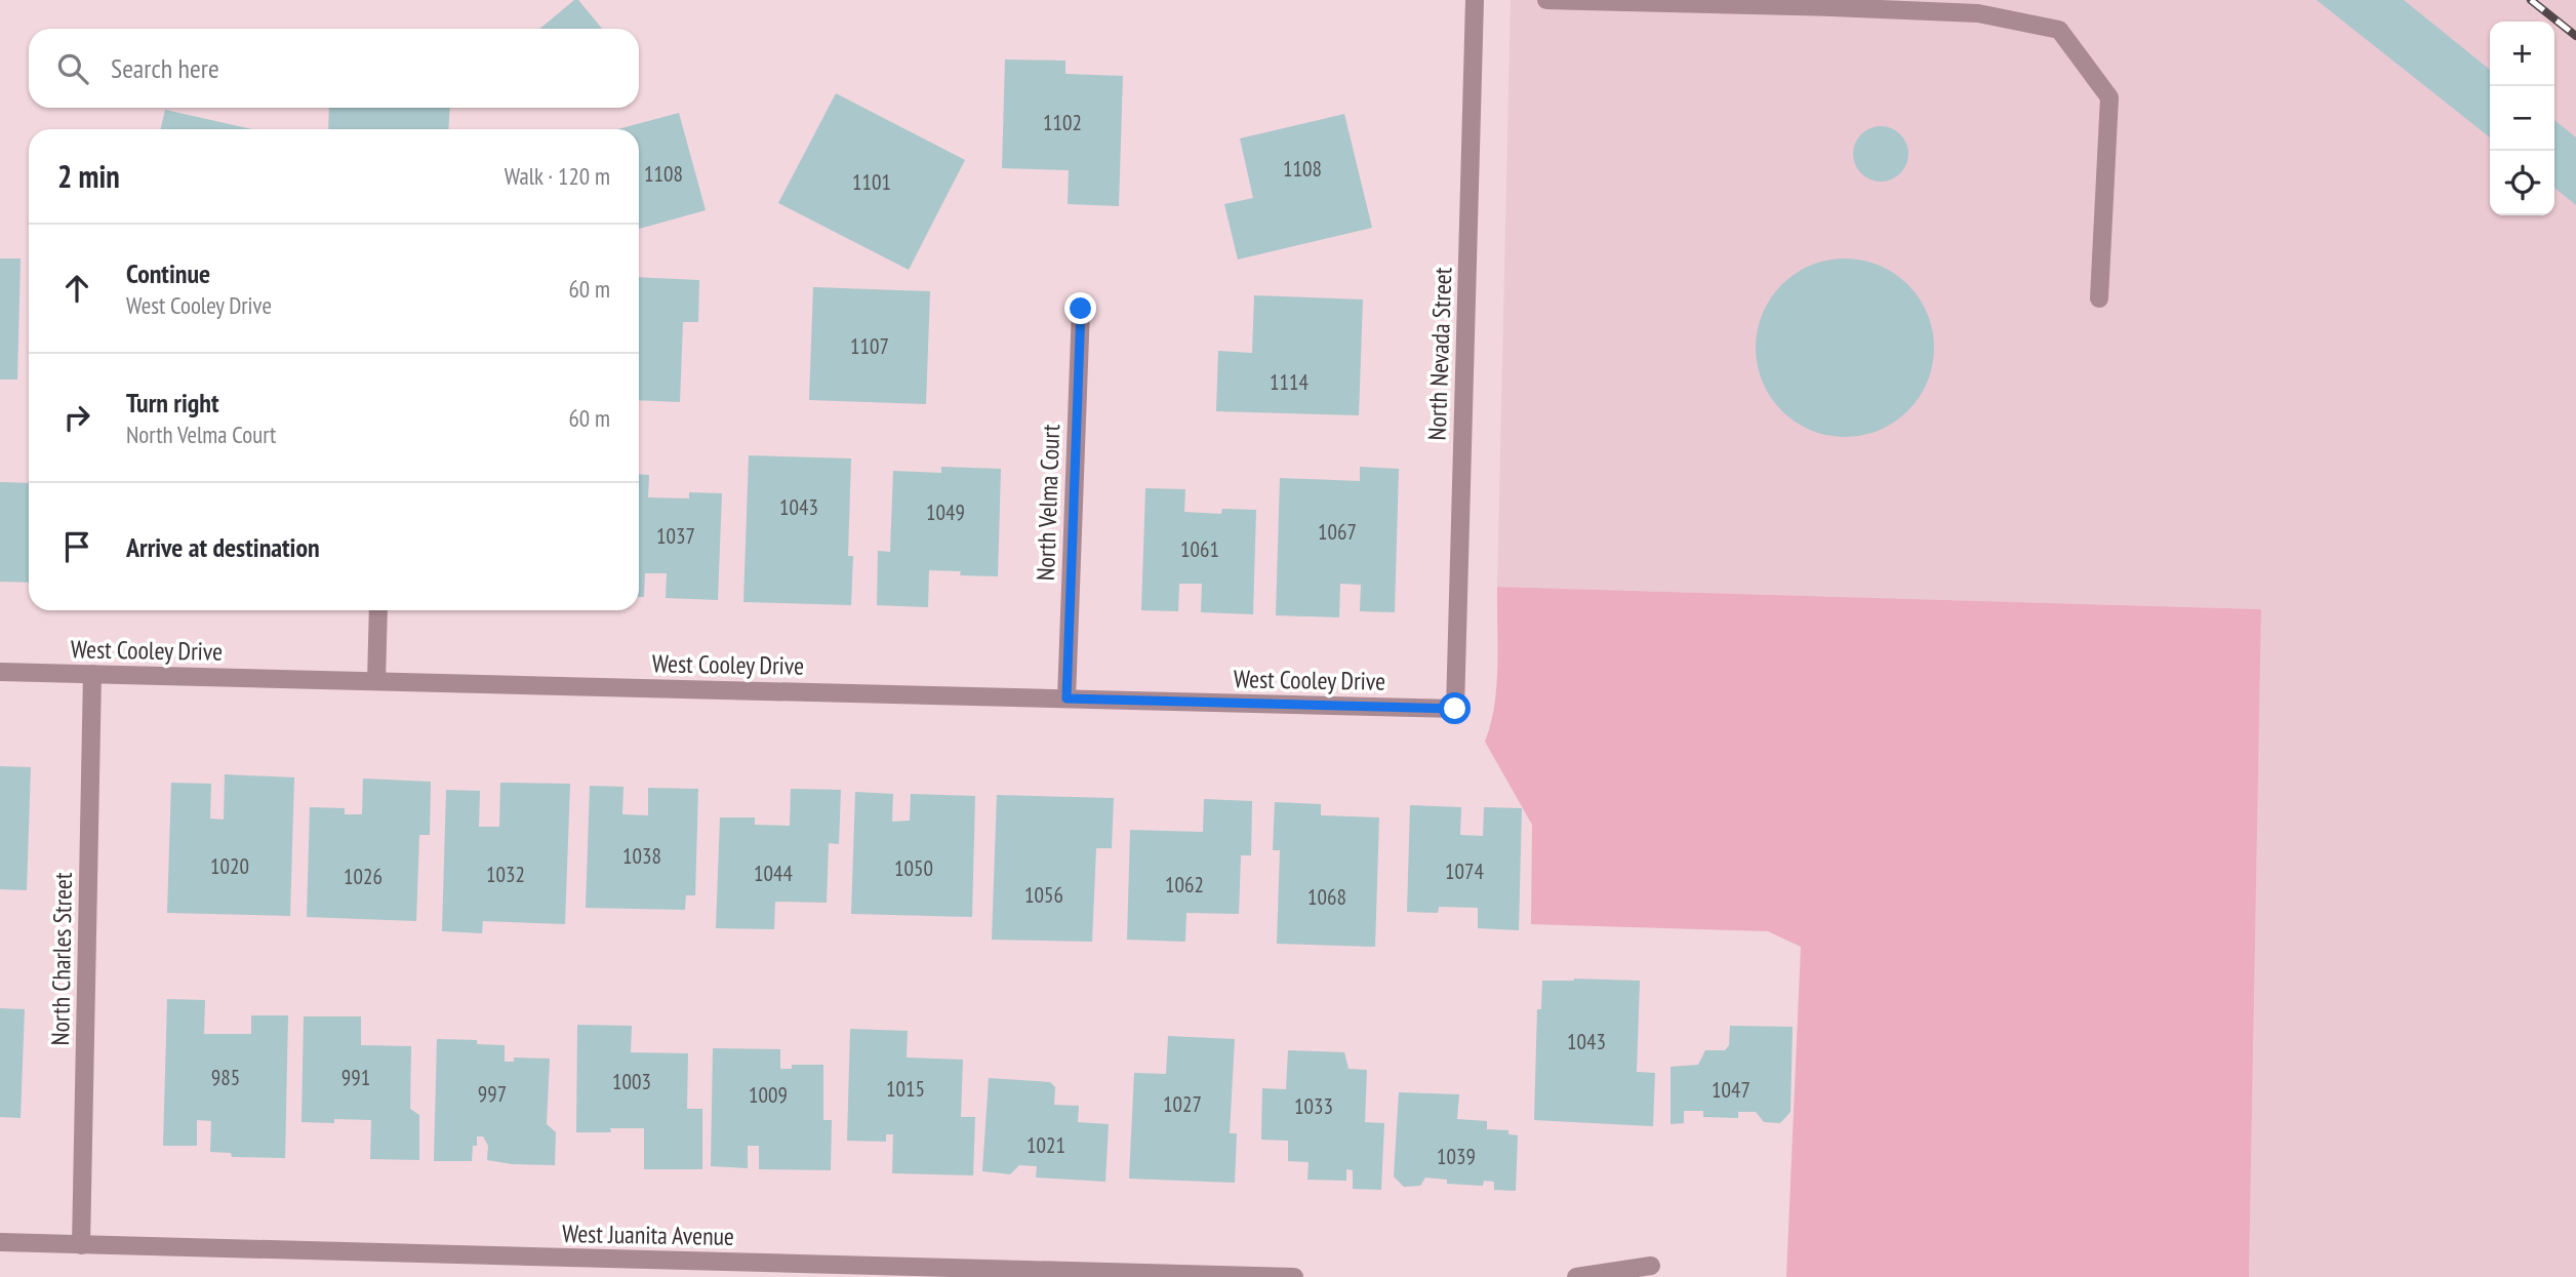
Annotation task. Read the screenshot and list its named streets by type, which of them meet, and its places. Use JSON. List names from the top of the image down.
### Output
{
  "streets": {
    "street": [
      "North Nevada Street",
      "North Velma Court",
      "West Cooley Drive",
      "North Charles Street",
      "West Juanita Avenue"
    ]
  },
  "crossings": [
    ["North Nevada Street", "West Cooley Drive"],
    ["North Velma Court", "West Cooley Drive"],
    ["West Cooley Drive", "North Charles Street"],
    ["North Charles Street", "West Juanita Avenue"]
  ],
  "house_numbers": [
    "1102",
    "1108",
    "1108",
    "1101",
    "1107",
    "1114",
    "1043",
    "1049",
    "1067",
    "1037",
    "1061",
    "1038",
    "1020",
    "1050",
    "1074",
    "1044",
    "1032",
    "1026",
    "1062",
    "1056",
    "1068",
    "1043",
    "985",
    "991",
    "1003",
    "1015",
    "1047",
    "997",
    "1009",
    "1027",
    "1033",
    "1021",
    "1039"
  ],
  "page": {
    "map_buttons": ["+", "−"],
    "search": "Search here",
    "heading": ["2 min", "Walk · 120 m"],
    "list": [
      ["Continue", "West Cooley Drive", "60 m"],
      ["Turn right", "North Velma Court", "60 m"],
      "Arrive at destination"
    ]
  }
}
